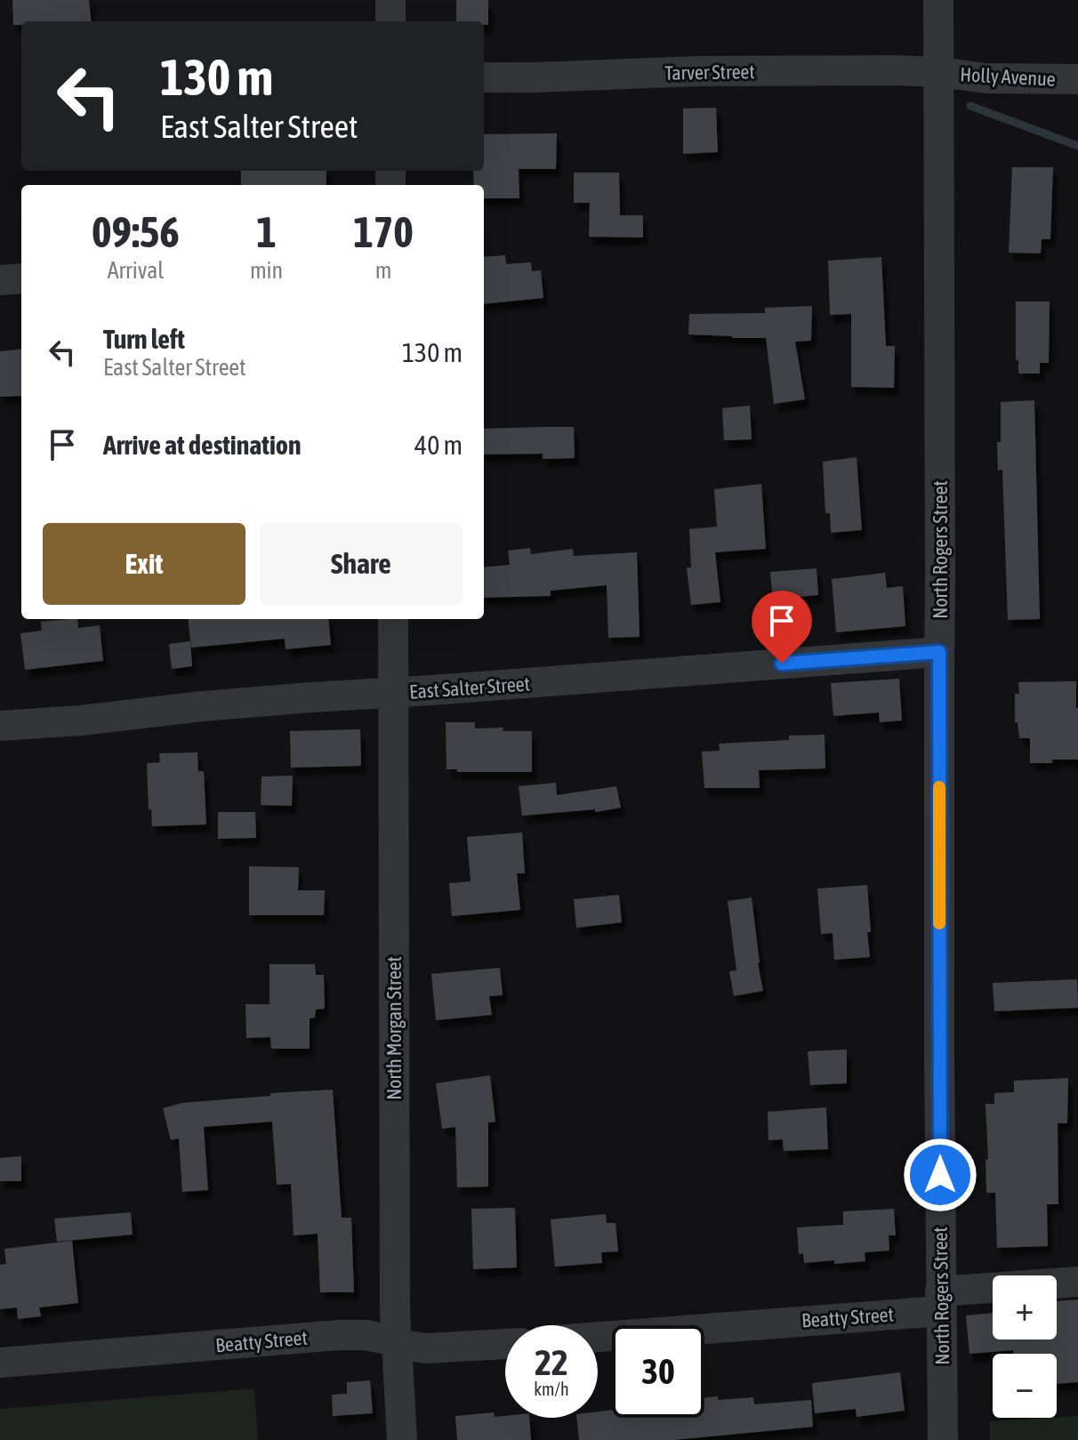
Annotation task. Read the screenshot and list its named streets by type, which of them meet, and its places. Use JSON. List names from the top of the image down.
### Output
{
  "streets": {
    "street": [
      "Tarver Street",
      "Holly Avenue",
      "North Rogers Street",
      "East Salter Street",
      "North Morgan Street",
      "Beatty Street"
    ]
  },
  "crossings": [
    ["Tarver Street", "Holly Avenue"],
    ["Tarver Street", "North Rogers Street"],
    ["Holly Avenue", "North Rogers Street"],
    ["North Rogers Street", "East Salter Street"],
    ["North Rogers Street", "Beatty Street"],
    ["East Salter Street", "North Morgan Street"],
    ["North Morgan Street", "Beatty Street"]
  ],
  "page": {
    "turn": ["130 m", "East Salter Street"],
    "eta": [
      "09:56",
      "Arrival",
      "1",
      "min",
      "170",
      "m"
    ],
    "list": [
      {
        "name": "Turn left",
        "note": "East Salter Street",
        "value": "130 m"
      },
      {
        "name": "Arrive at destination",
        "value": "40 m"
      }
    ],
    "buttons": ["Exit", "Share"],
    "map_buttons": ["+", "−"],
    "speed": "22 km/h",
    "limit": "30"
  }
}
